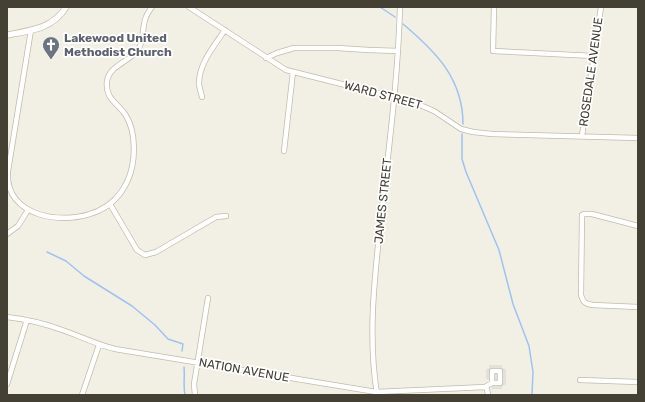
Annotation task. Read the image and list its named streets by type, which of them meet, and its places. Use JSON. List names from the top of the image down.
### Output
{
  "streets": {
    "street": [
      "ROSEDALE AVENUE",
      "WARD STREET",
      "JAMES STREET",
      "NATION AVENUE"
    ]
  },
  "crossings": [
    ["ROSEDALE AVENUE", "WARD STREET"],
    ["WARD STREET", "JAMES STREET"],
    ["JAMES STREET", "NATION AVENUE"]
  ],
  "places": {
    "church": ["Lakewood United Methodist Church"]
  }
}
